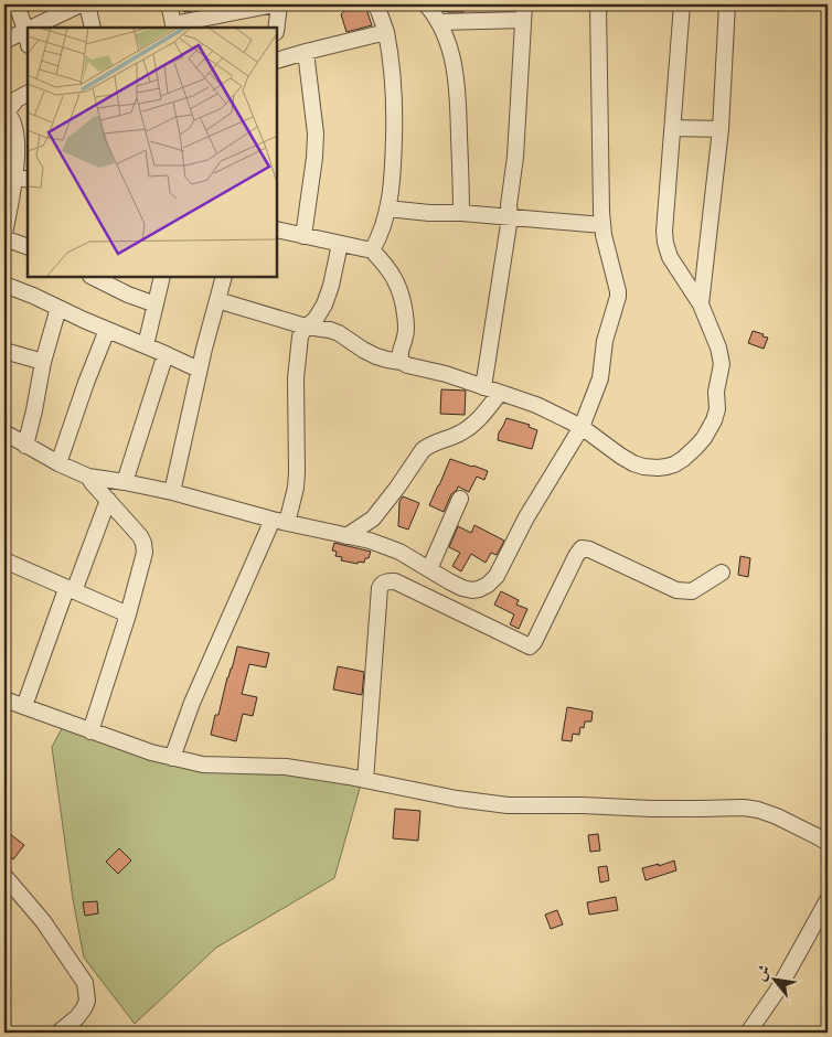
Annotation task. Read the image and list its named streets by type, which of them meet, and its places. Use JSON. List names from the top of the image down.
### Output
{
  "north": "top left"
}
